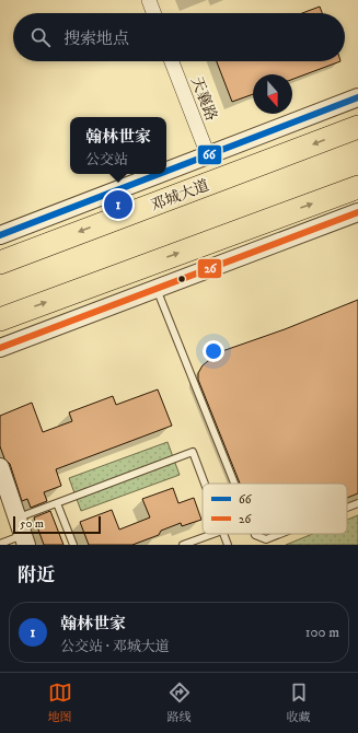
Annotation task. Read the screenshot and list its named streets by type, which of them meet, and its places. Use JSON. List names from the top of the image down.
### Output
{
  "streets": {
    "highway": ["邓城大道"],
    "street": ["天襄路"]
  },
  "lines": ["transit line 66", "transit line 26"],
  "legend": ["66", "26"],
  "scale_bar": "50 m",
  "north": "bottom",
  "page": {
    "search": "搜索地点",
    "popup": ["翰林世家", "公交站"],
    "pins": "1",
    "scale": "50 m",
    "heading": "附近",
    "list": [
      {
        "mark": "1",
        "name": "翰林世家",
        "note": "公交站 · 邓城大道",
        "value": "100 m"
      }
    ],
    "nav": ["地图", "路线", "收藏"]
  }
}
